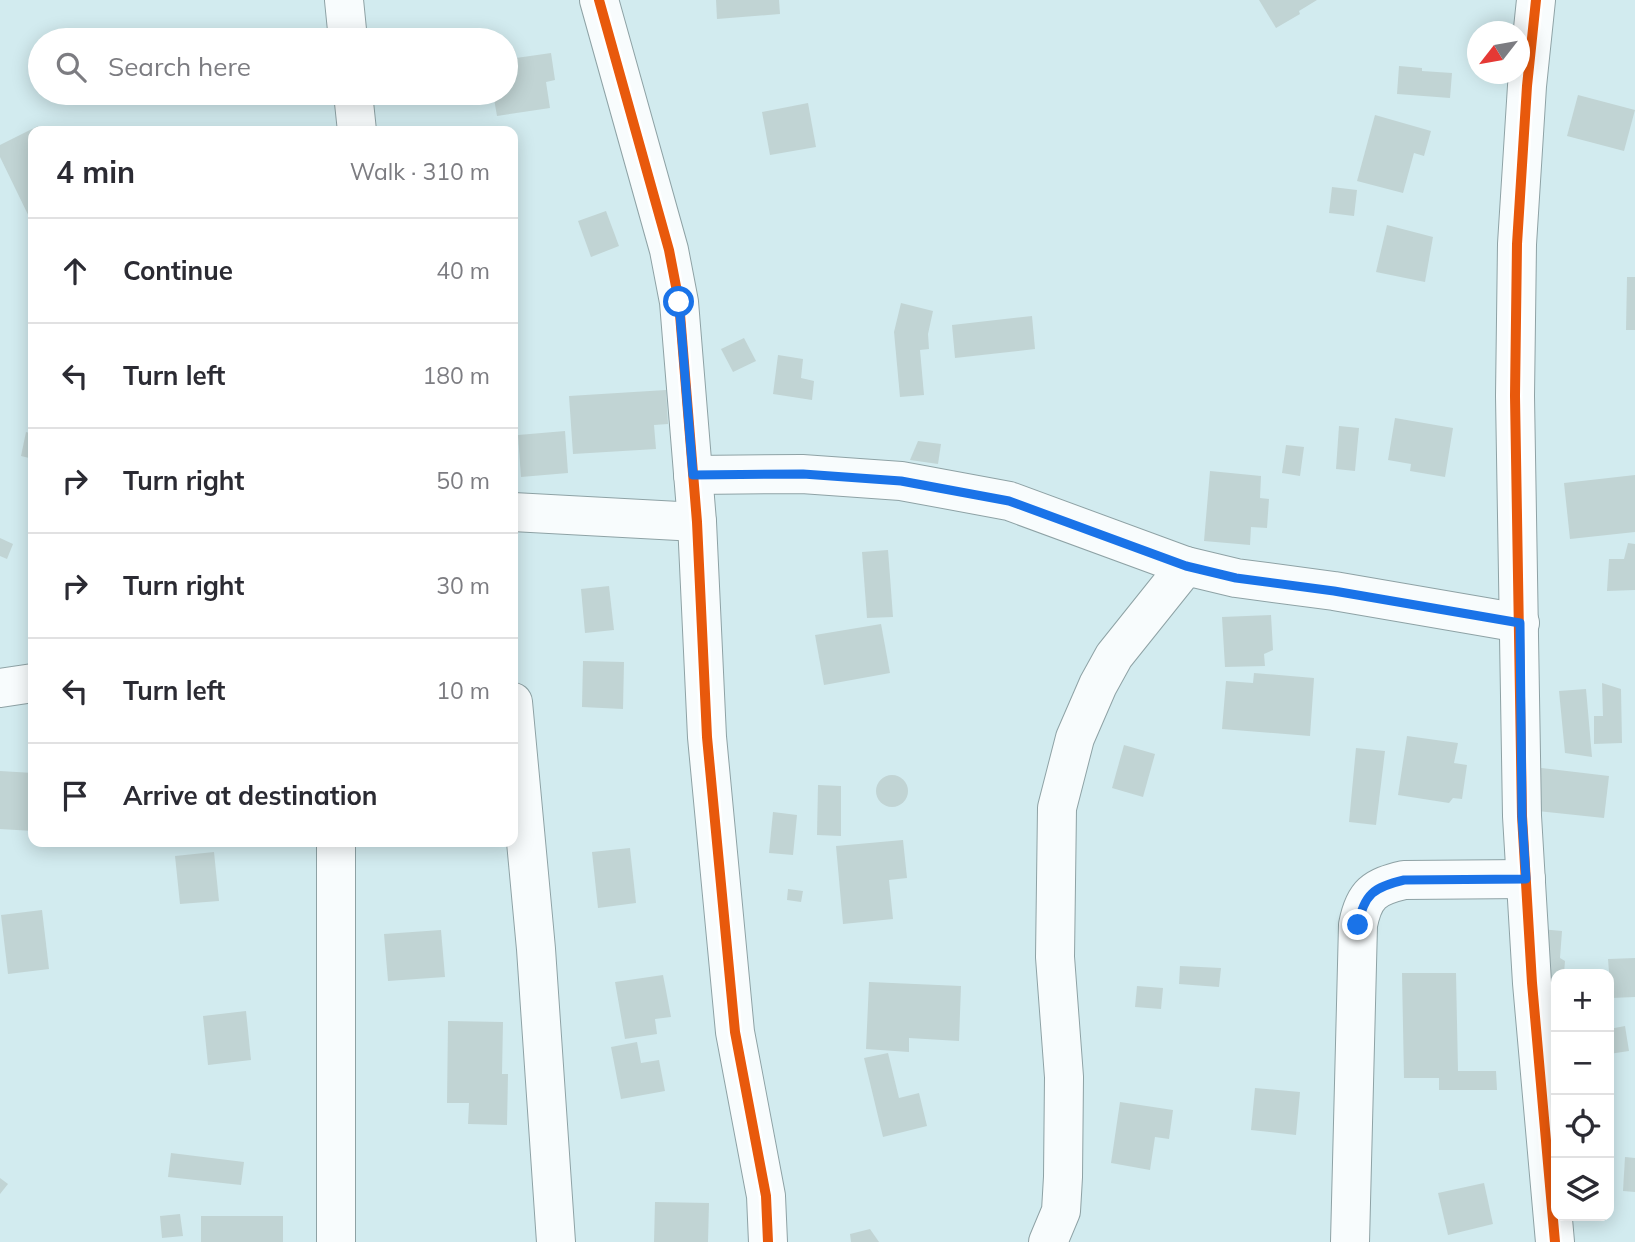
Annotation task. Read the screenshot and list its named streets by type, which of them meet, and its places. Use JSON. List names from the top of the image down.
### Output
{
  "north": "bottom left",
  "page": {
    "search": "Search here",
    "heading": ["4 min", "Walk · 310 m"],
    "list": [
      ["Continue", "40 m"],
      ["Turn left", "180 m"],
      ["Turn right", "50 m"],
      ["Turn right", "30 m"],
      ["Turn left", "10 m"],
      "Arrive at destination"
    ],
    "map_buttons": ["+", "−"]
  }
}
